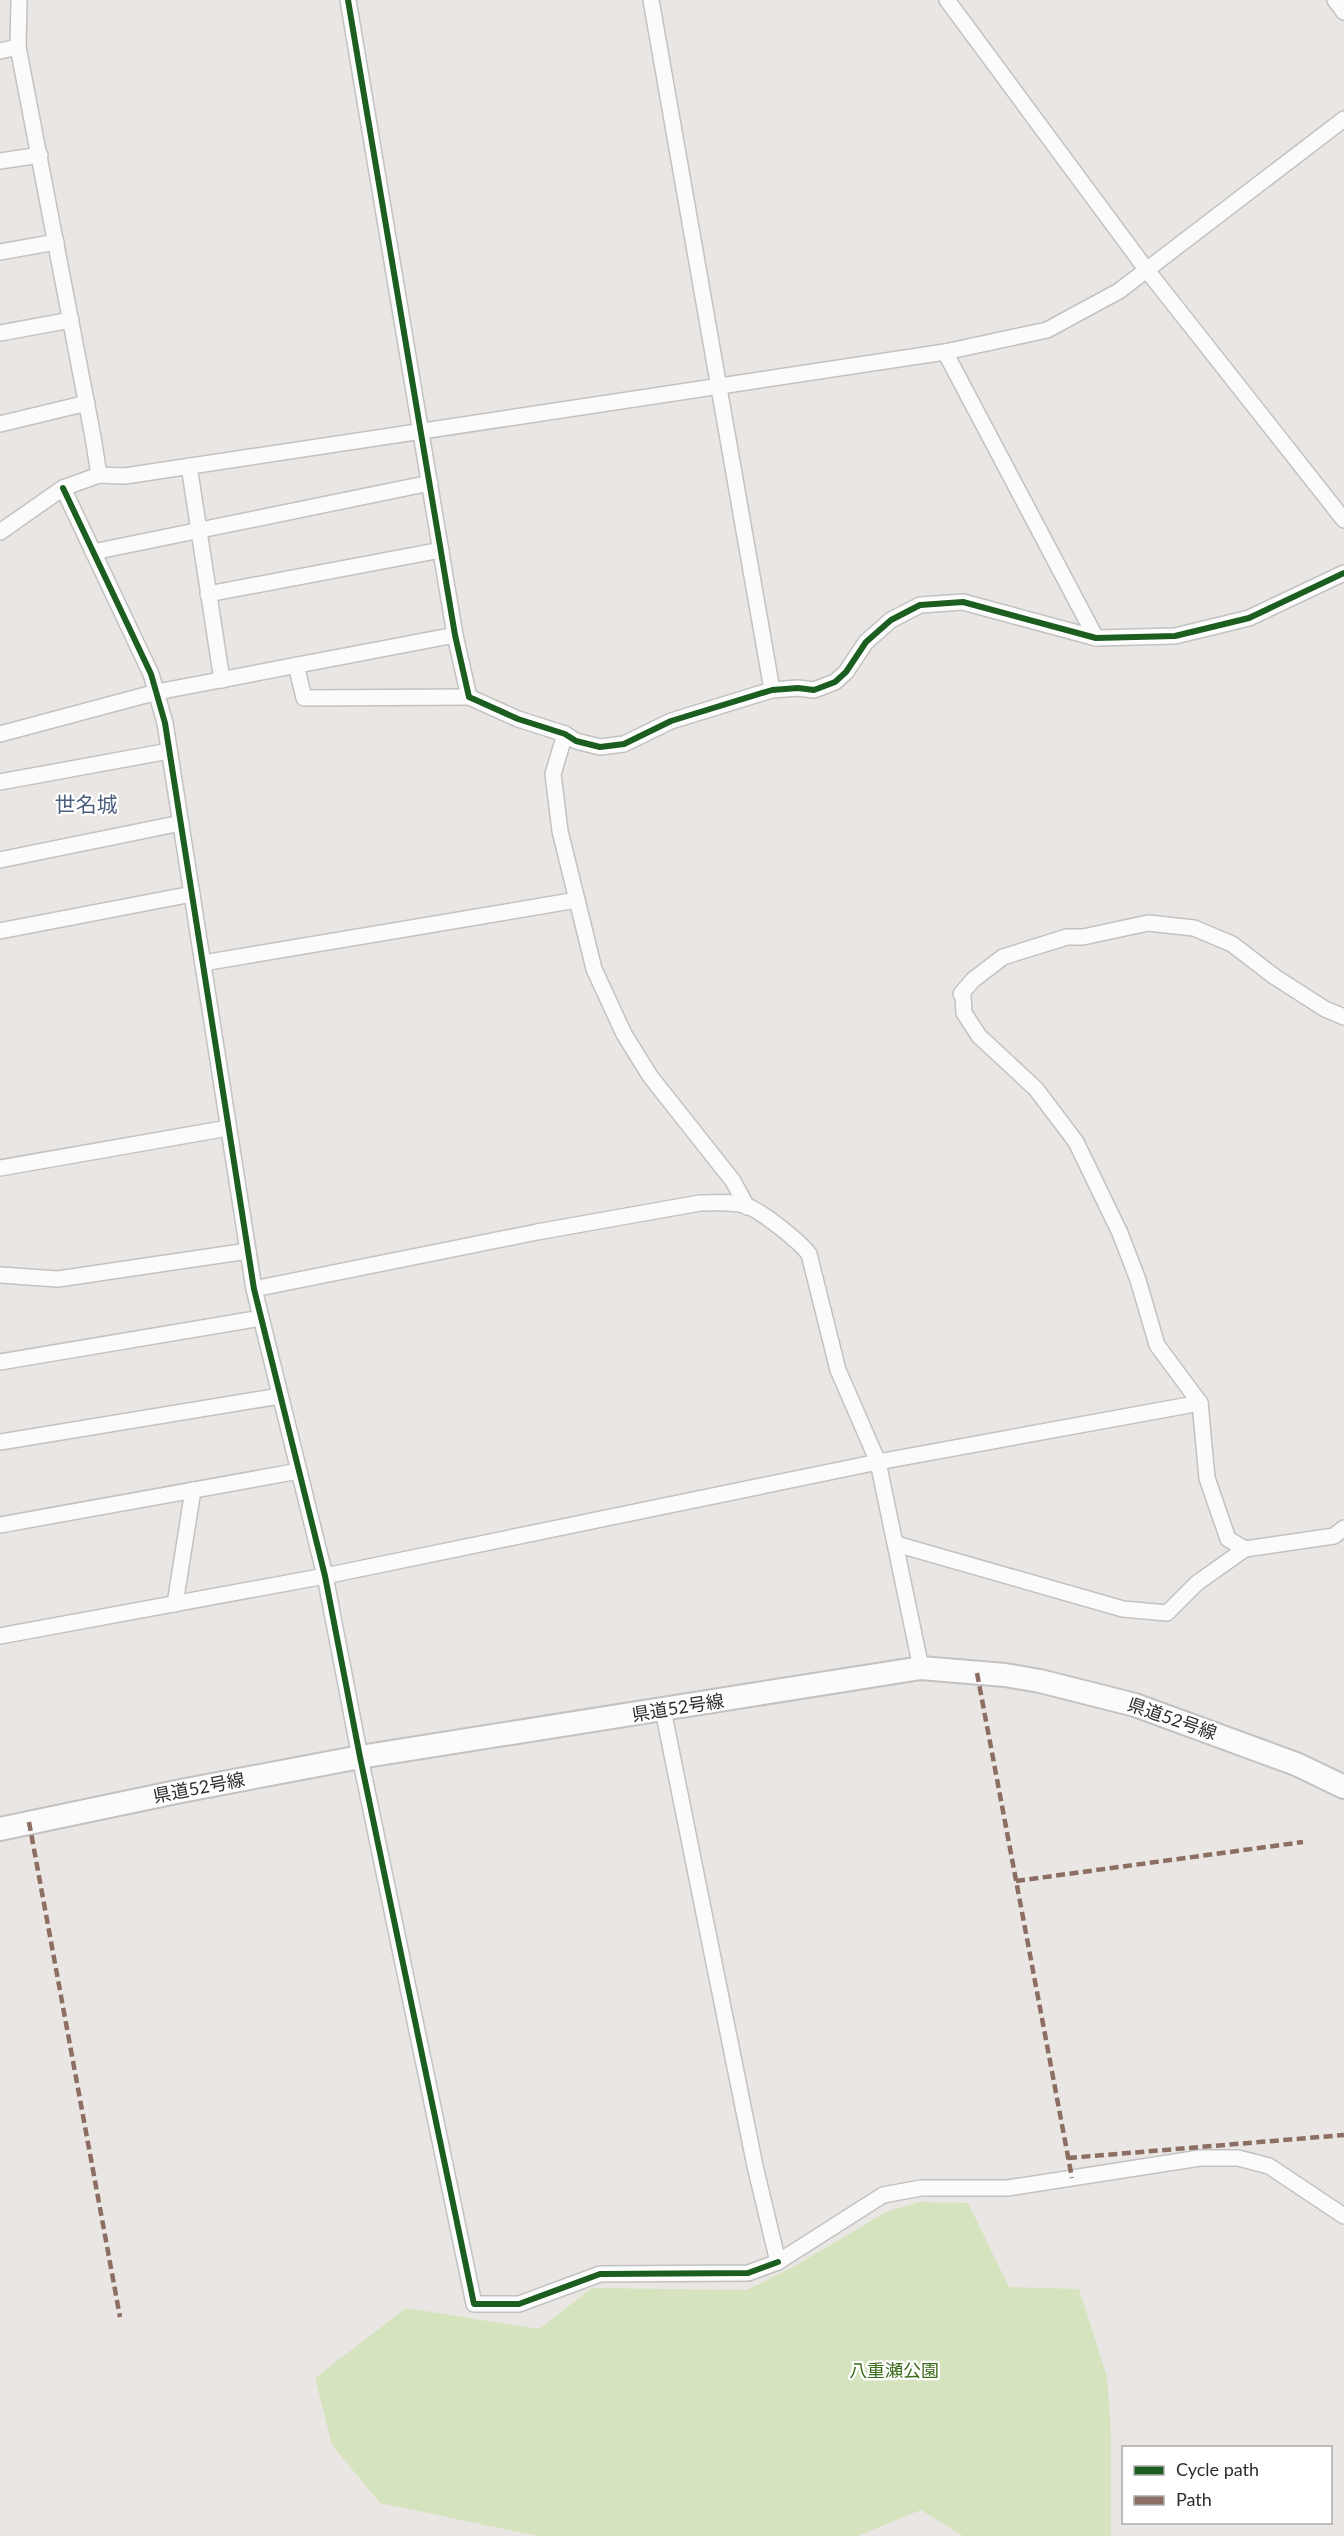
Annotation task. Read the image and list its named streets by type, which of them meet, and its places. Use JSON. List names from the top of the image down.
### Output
{
  "streets": {
    "main road": ["県道52号線"]
  },
  "districts": ["世名城"],
  "parks": ["八重瀬公園"],
  "legend": ["Cycle path", "Path"]
}
